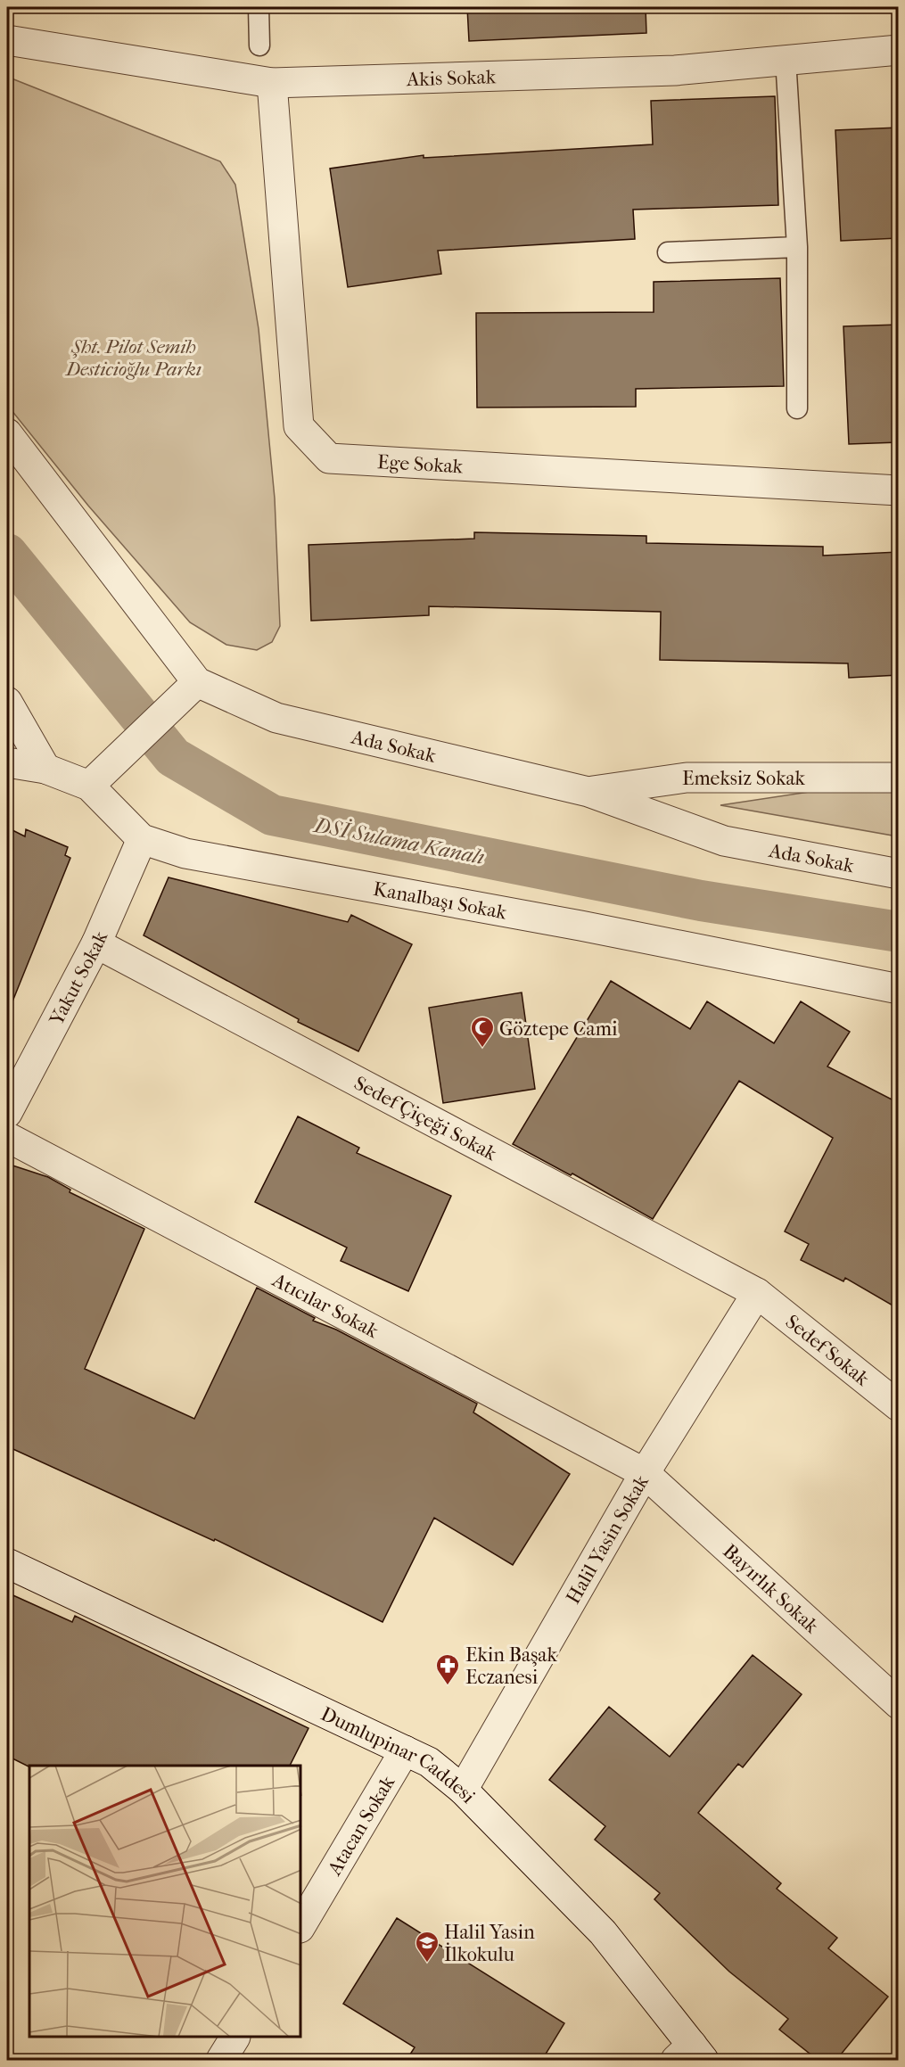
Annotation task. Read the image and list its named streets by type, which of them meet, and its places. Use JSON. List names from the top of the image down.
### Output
{
  "streets": {
    "street": [
      "Akis Sokak",
      "Ege Sokak",
      "Ada Sokak",
      "Emeksiz Sokak",
      "Kanalbaşı Sokak",
      "Yakut Sokak",
      "Sedef Çiçeği Sokak",
      "Atıcılar Sokak",
      "Sedef Sokak",
      "Halil Yasin Sokak",
      "Bayırlık Sokak",
      "Dumlupinar Caddesi",
      "Atacan Sokak"
    ]
  },
  "crossings": [
    ["Akis Sokak", "Ege Sokak"],
    ["Ada Sokak", "Emeksiz Sokak"],
    ["Kanalbaşı Sokak", "Yakut Sokak"],
    ["Yakut Sokak", "Sedef Çiçeği Sokak"],
    ["Sedef Çiçeği Sokak", "Sedef Sokak"],
    ["Sedef Çiçeği Sokak", "Halil Yasin Sokak"],
    ["Atıcılar Sokak", "Halil Yasin Sokak"],
    ["Atıcılar Sokak", "Bayırlık Sokak"],
    ["Sedef Sokak", "Halil Yasin Sokak"],
    ["Halil Yasin Sokak", "Bayırlık Sokak"],
    ["Halil Yasin Sokak", "Dumlupinar Caddesi"],
    ["Dumlupinar Caddesi", "Atacan Sokak"]
  ],
  "water": ["DSİ Sulama Kanalı"],
  "parks": ["Şht. Pilot Semih Desticioğlu Parkı"],
  "places": {
    "mosque": ["Göztepe Cami"],
    "pharmacy": ["Ekin Başak Eczanesi"],
    "school or university": ["Halil Yasin İlkokulu"]
  }
}
